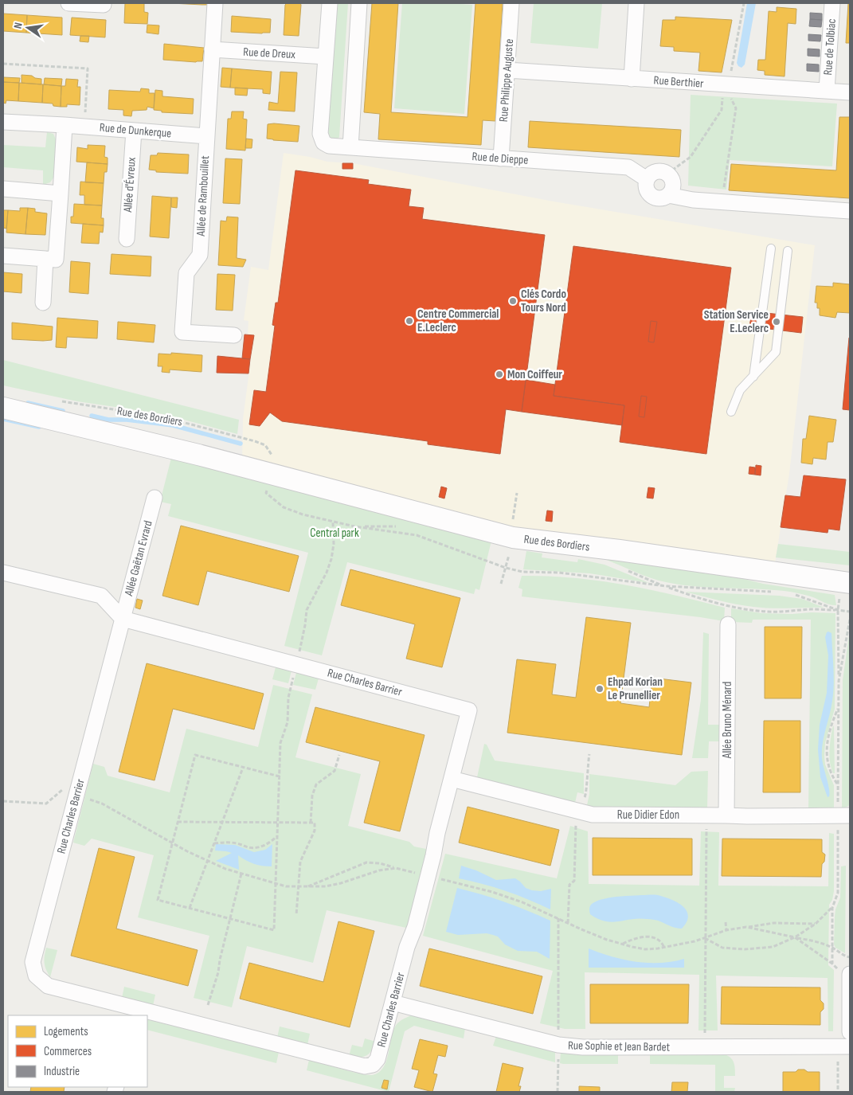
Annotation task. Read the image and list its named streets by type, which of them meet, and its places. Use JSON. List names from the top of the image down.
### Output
{
  "streets": {
    "street": [
      "Rue de Tolbiac",
      "Rue de Dreux",
      "Rue Philippe Auguste",
      "Rue Berthier",
      "Rue de Dunkerque",
      "Rue de Dieppe",
      "Allée d'Évreux",
      "Allée de Rambouillet",
      "Rue des Bordiers",
      "Allée Gaëtan Evrard",
      "Rue Charles Barrier",
      "Allée Bruno Ménard",
      "Rue Didier Edon",
      "Rue Sophie et Jean Bardet"
    ]
  },
  "crossings": [
    ["Rue de Tolbiac", "Rue Berthier"],
    ["Rue de Dreux", "Rue de Dieppe"],
    ["Rue de Dreux", "Allée de Rambouillet"],
    ["Rue Philippe Auguste", "Rue Berthier"],
    ["Rue Philippe Auguste", "Rue de Dieppe"],
    ["Rue de Dunkerque", "Allée d'Évreux"],
    ["Rue de Dunkerque", "Allée de Rambouillet"],
    ["Allée Gaëtan Evrard", "Rue Charles Barrier"],
    ["Rue Charles Barrier", "Rue Didier Edon"],
    ["Rue Charles Barrier", "Rue Sophie et Jean Bardet"],
    ["Allée Bruno Ménard", "Rue Didier Edon"]
  ],
  "parks": ["Central park"],
  "places": [
    "Clés Cordo Tours Nord",
    "Centre Commercial E.Leclerc",
    "Station Service E.Leclerc",
    "Mon Coiffeur",
    "Ehpad Korian Le Prunellier"
  ],
  "legend": ["Logements", "Commerces", "Industrie"],
  "north": "left"
}
